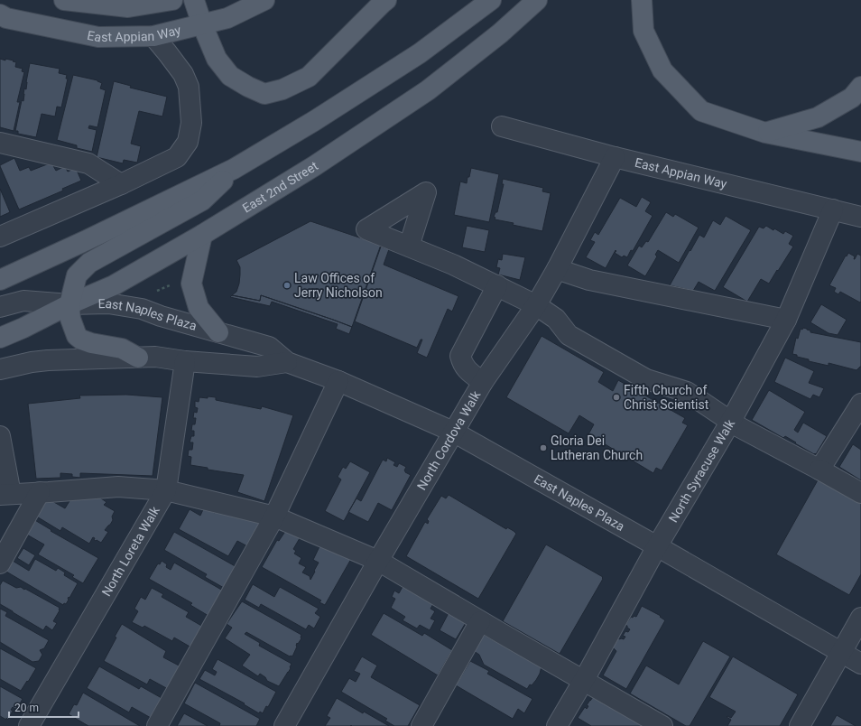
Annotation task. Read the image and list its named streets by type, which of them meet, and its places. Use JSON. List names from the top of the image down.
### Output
{
  "streets": {
    "main road": ["East Appian Way", "East 2nd Street"],
    "street": [
      "East Naples Plaza",
      "North Cordova Walk",
      "North Syracuse Walk",
      "North Loreta Walk"
    ]
  },
  "crossings": [
    ["East Appian Way", "North Cordova Walk"],
    ["East Appian Way", "North Syracuse Walk"],
    ["East 2nd Street", "East Naples Plaza"],
    ["East Naples Plaza", "North Cordova Walk"],
    ["East Naples Plaza", "North Syracuse Walk"],
    ["East Naples Plaza", "North Loreta Walk"]
  ],
  "places": ["Law Offices of Jerry Nicholson", "Fifth Church of Christ Scientist", "Gloria Dei Lutheran Church"],
  "scale_bar": "20 m"
}
